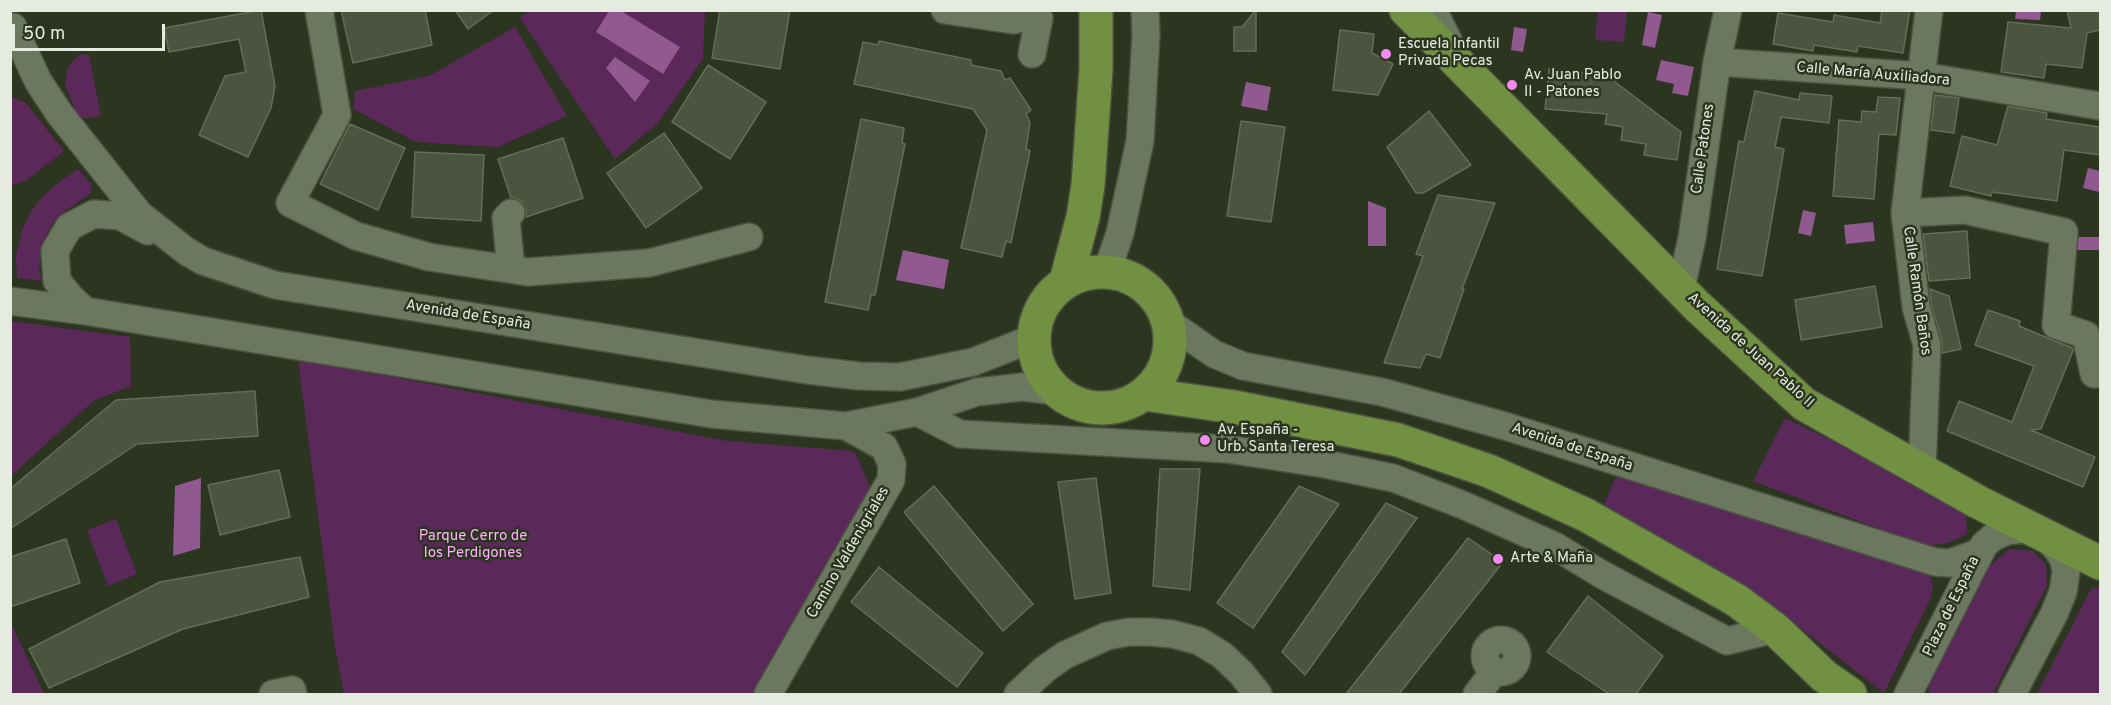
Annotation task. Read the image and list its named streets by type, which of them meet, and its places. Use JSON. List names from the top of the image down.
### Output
{
  "streets": {
    "main road": ["Avenida de Juan Pablo II"],
    "street": [
      "Calle María Auxiliadora",
      "Calle Patones",
      "Calle Ramón Baños",
      "Avenida de España",
      "Camino Valdenigriales",
      "Plaza de España"
    ]
  },
  "crossings": [
    ["Calle María Auxiliadora", "Calle Patones"],
    ["Calle María Auxiliadora", "Calle Ramón Baños"],
    ["Calle Patones", "Avenida de Juan Pablo II"],
    ["Calle Ramón Baños", "Avenida de Juan Pablo II"],
    ["Avenida de España", "Plaza de España"],
    ["Avenida de Juan Pablo II", "Plaza de España"]
  ],
  "parks": ["Parque Cerro de los Perdigones"],
  "places": [
    "Escuela Infantil Privada Pecas",
    "Av. Juan Pablo II - Patones",
    "Av. España - Urb. Santa Teresa",
    "Arte & Maña"
  ],
  "scale_bar": "50 m"
}
